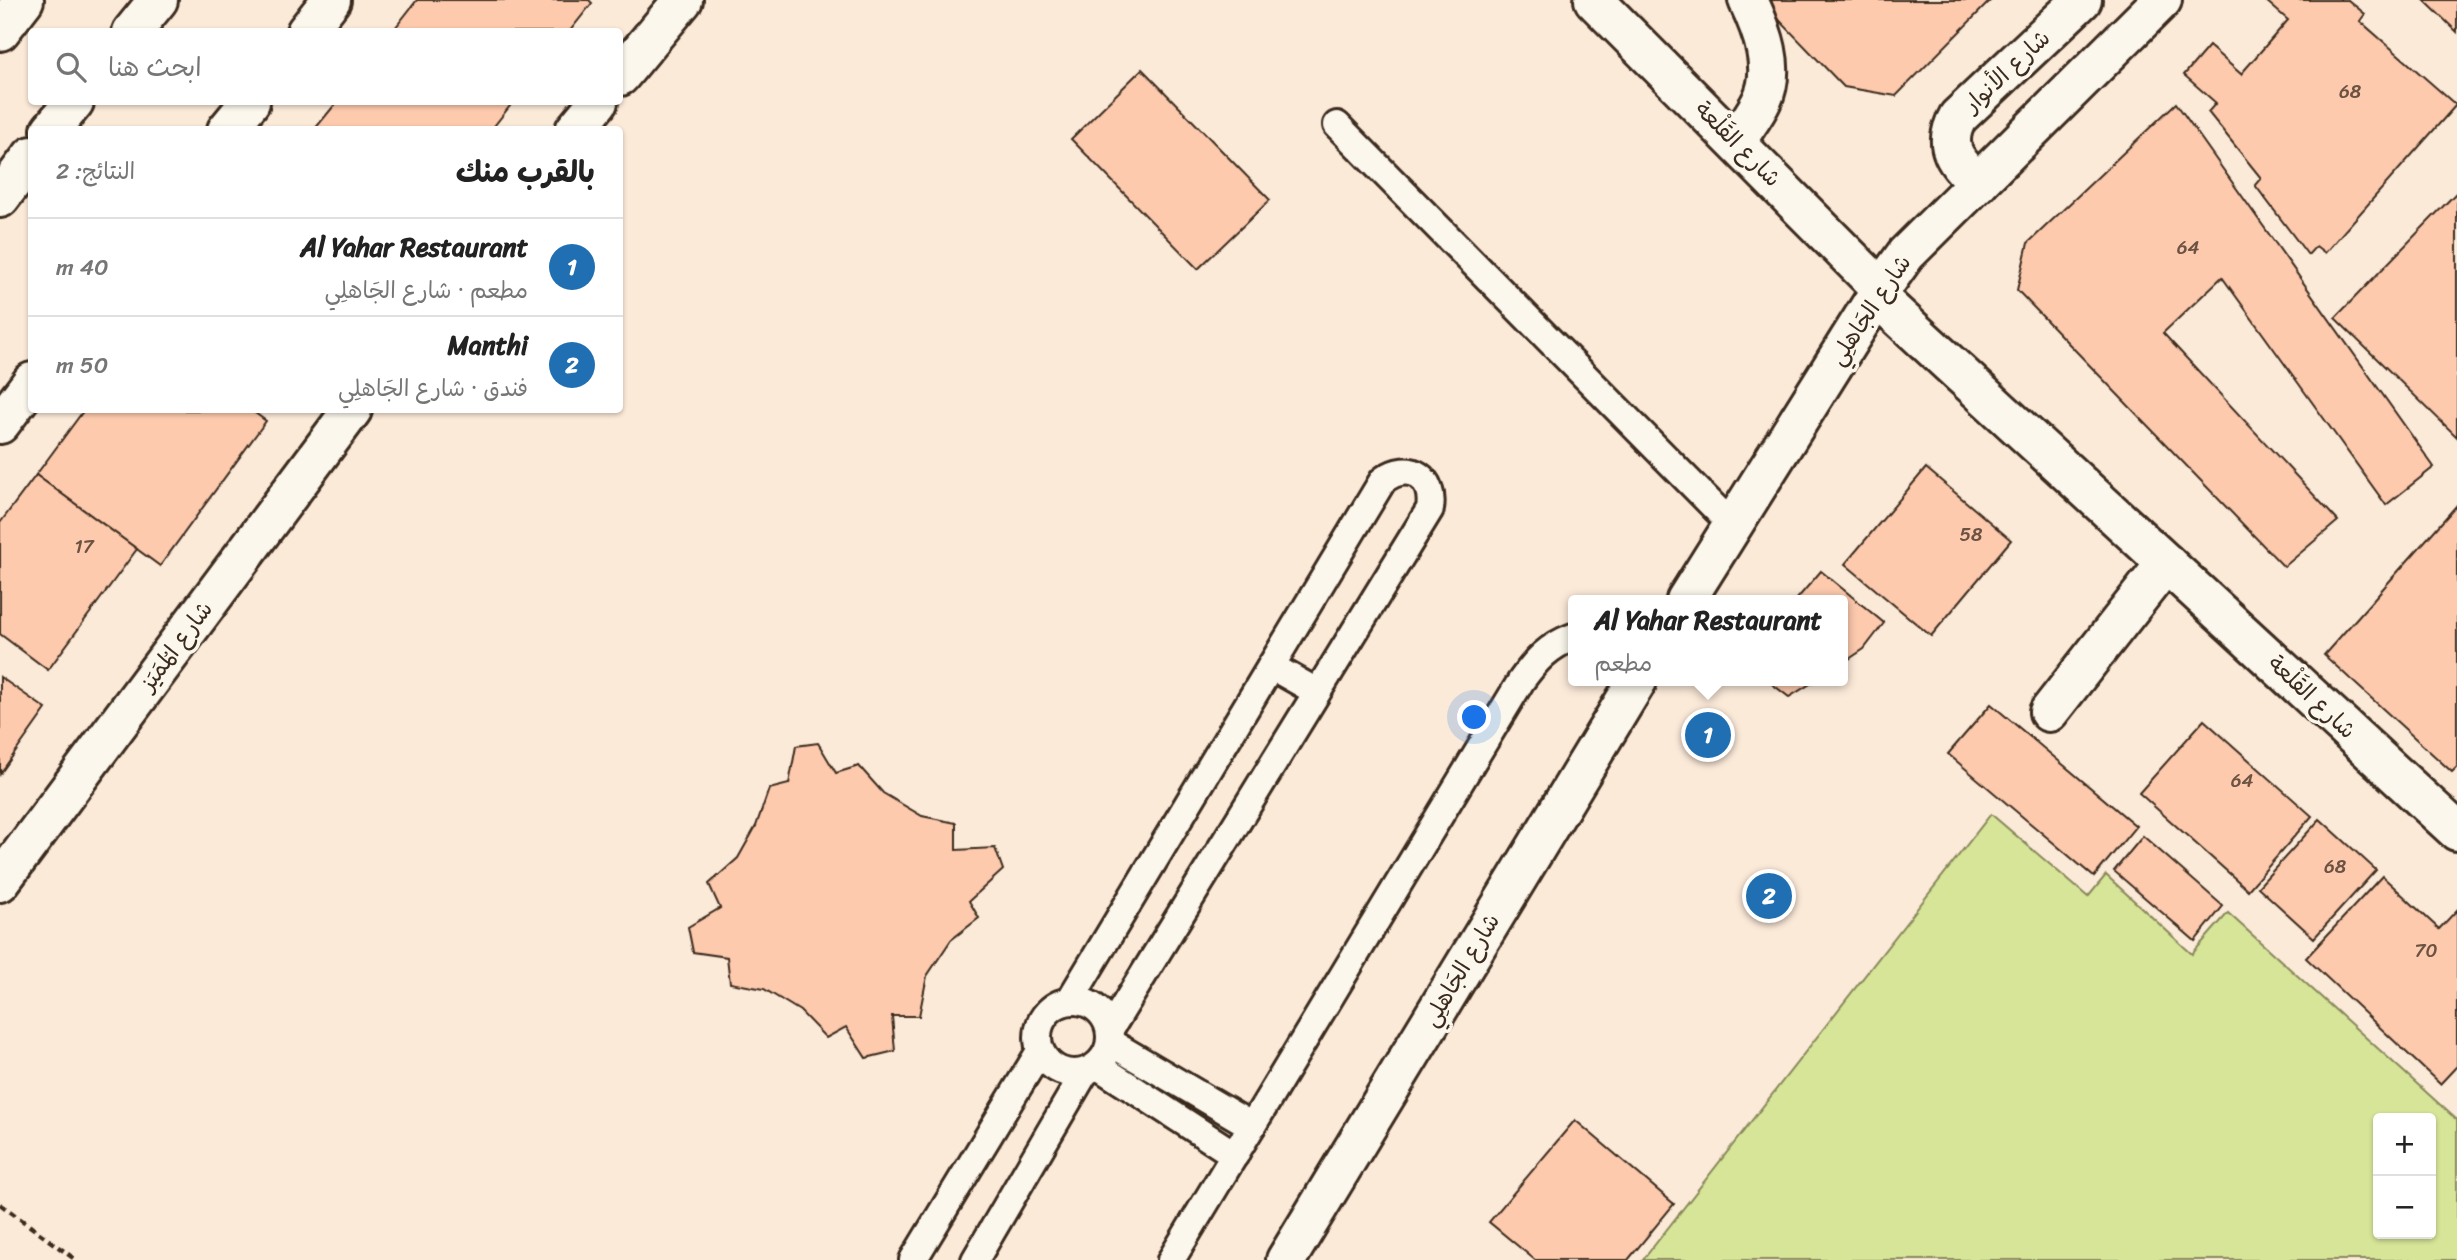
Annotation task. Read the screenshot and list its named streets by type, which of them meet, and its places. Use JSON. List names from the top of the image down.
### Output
{
  "streets": {
    "street": [
      "شارع الأنوار",
      "شارع القَلْعة",
      "شارع الجَاهلِي",
      "شارع المُمَيَز"
    ]
  },
  "crossings": [
    ["شارع الأنوار", "شارع الجَاهلِي"],
    ["شارع القَلْعة", "شارع الجَاهلِي"]
  ],
  "house_numbers": [
    "68",
    "64",
    "58",
    "17",
    "64",
    "68",
    "70"
  ],
  "page": {
    "search": "ابحث هنا",
    "heading": ["بالقرب منك", "النتائج: 2"],
    "list": [
      {
        "mark": "1",
        "name": "Al Yahar Restaurant",
        "note": "مطعم · شارع الجَاهلِي",
        "value": "40 m"
      },
      {
        "mark": "2",
        "name": "Manthi",
        "note": "فندق · شارع الجَاهلِي",
        "value": "50 m"
      }
    ],
    "popup": ["Al Yahar Restaurant", "مطعم"],
    "pins": ["1", "2"],
    "map_buttons": ["+", "−"]
  }
}
